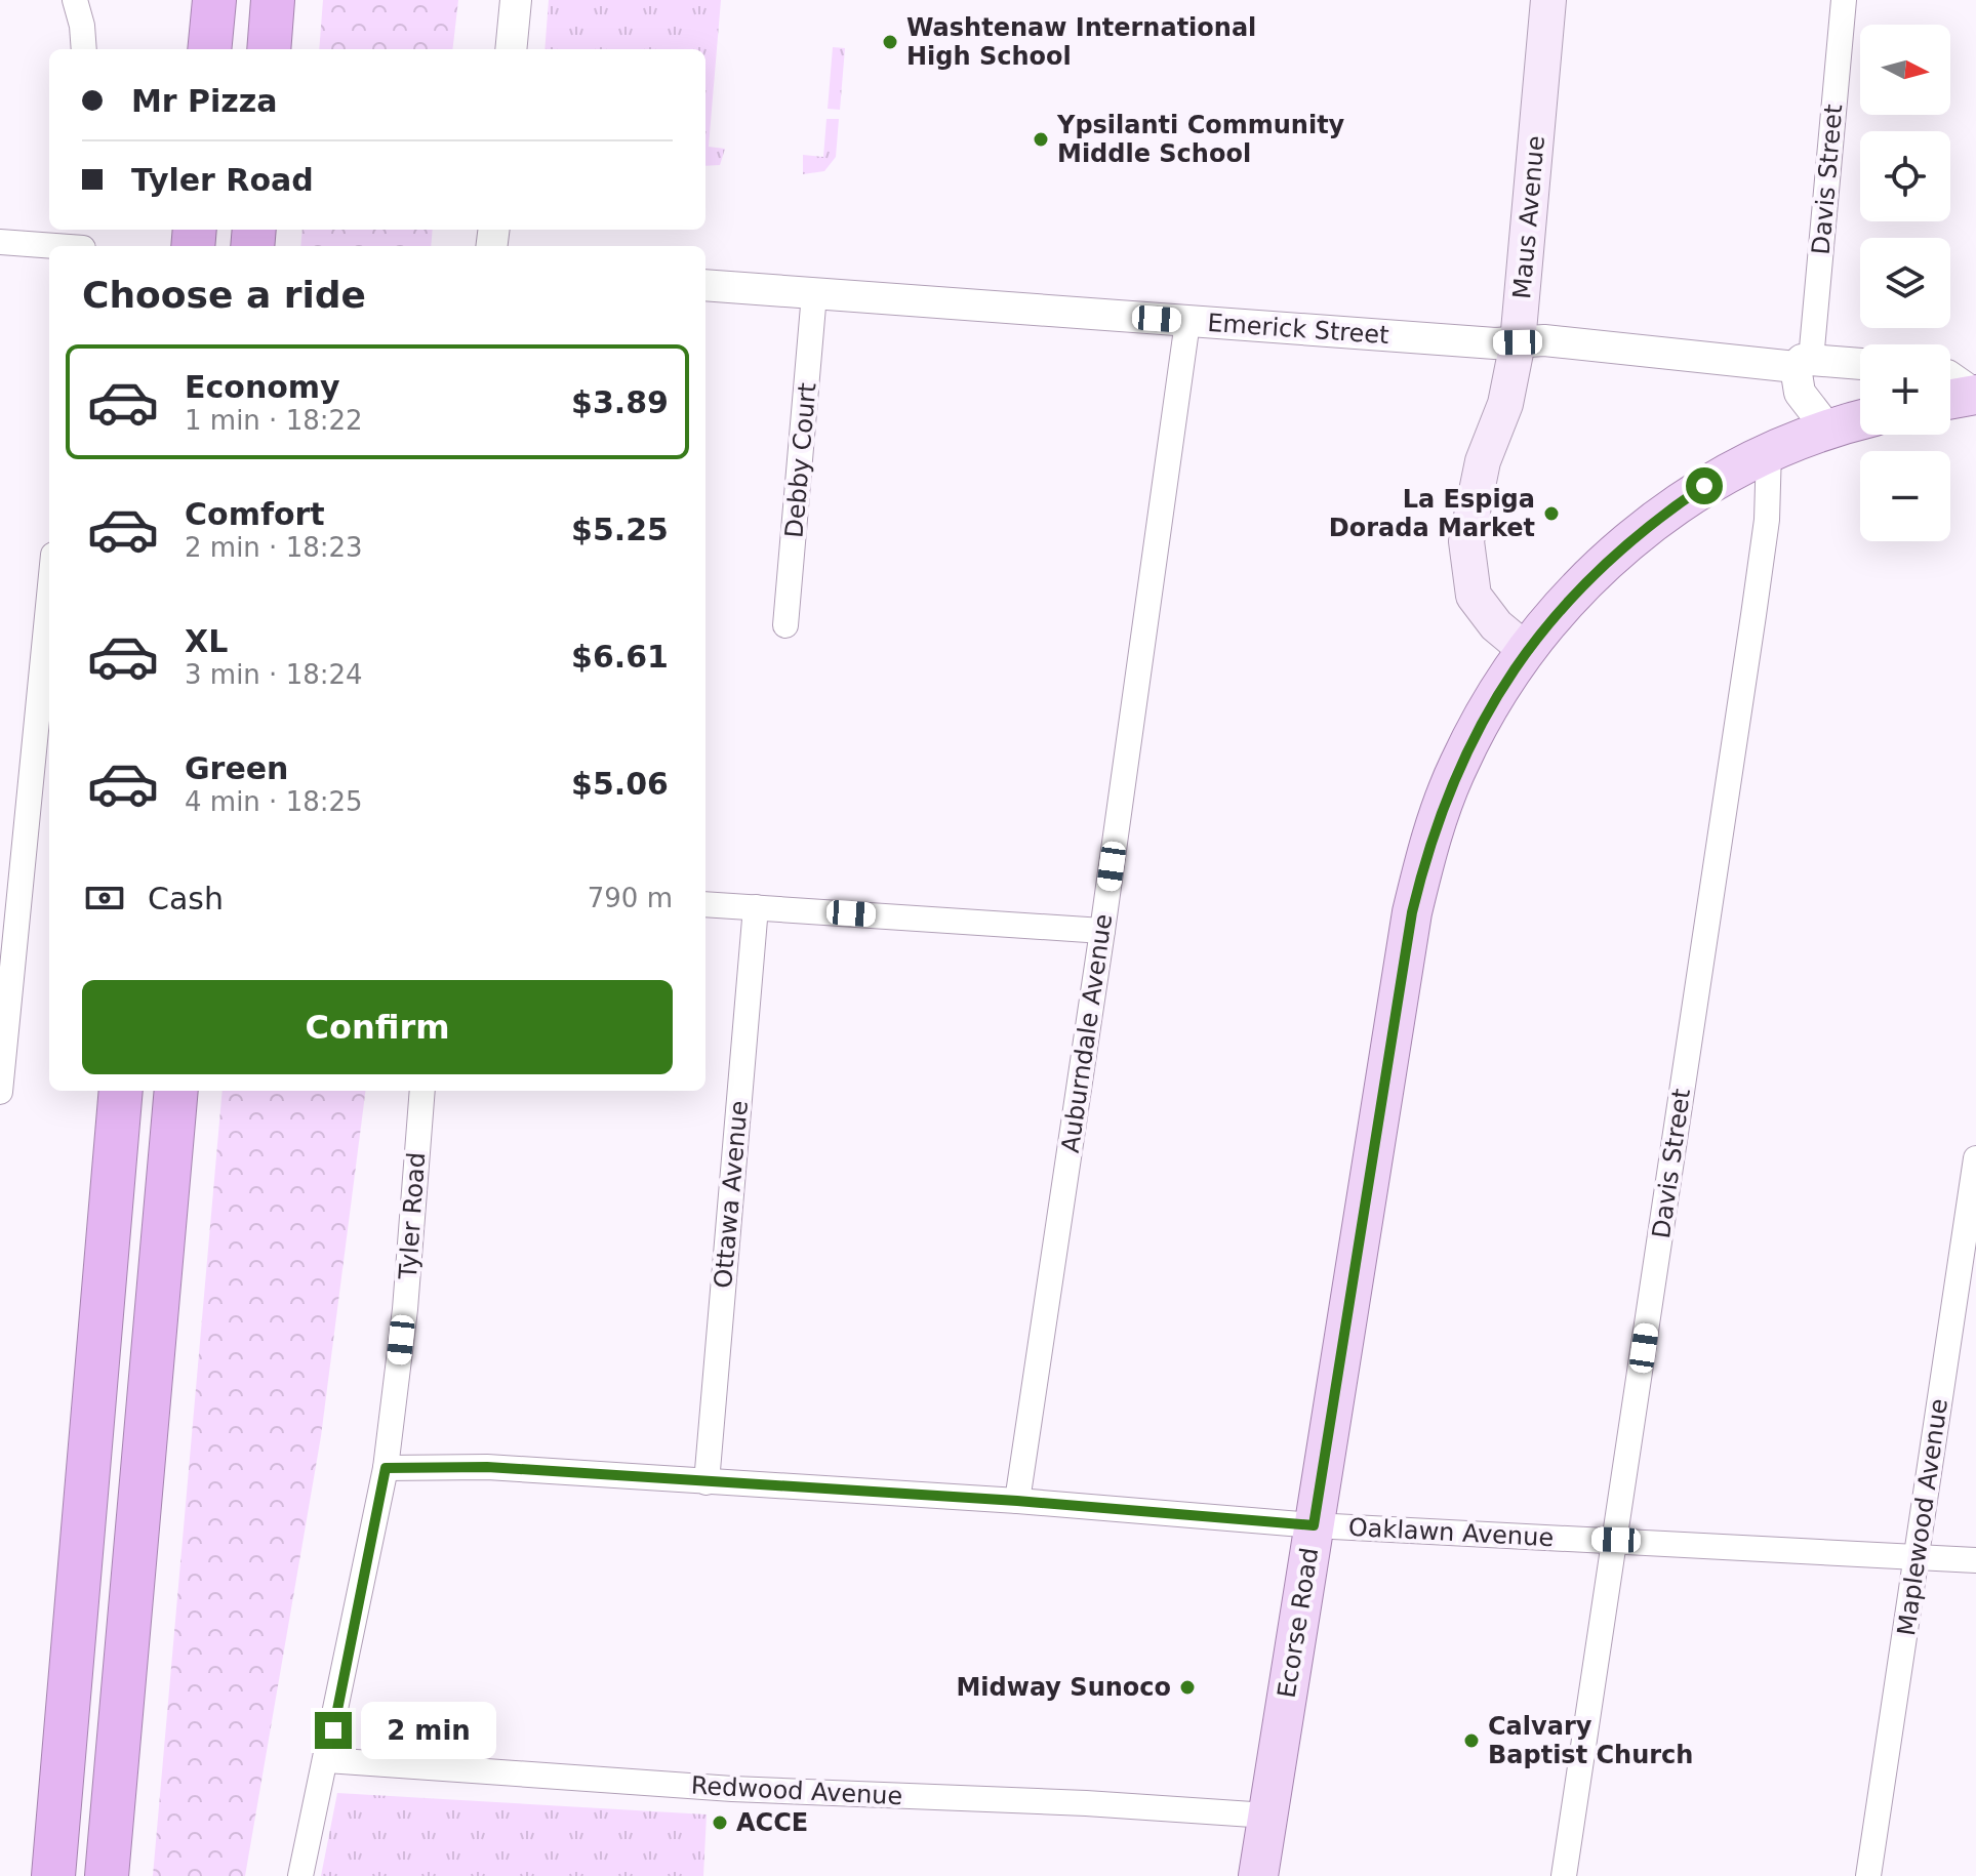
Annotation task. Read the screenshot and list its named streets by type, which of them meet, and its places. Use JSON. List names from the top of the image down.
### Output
{
  "streets": {
    "main road": ["Maus Avenue", "Ecorse Road"],
    "street": [
      "Davis Street",
      "Emerick Street",
      "Debby Court",
      "Auburndale Avenue",
      "Ottawa Avenue",
      "Tyler Road",
      "Maplewood Avenue",
      "Oaklawn Avenue",
      "Redwood Avenue"
    ]
  },
  "crossings": [
    ["Davis Street", "Emerick Street"],
    ["Davis Street", "Oaklawn Avenue"],
    ["Davis Street", "Ecorse Road"],
    ["Maus Avenue", "Emerick Street"],
    ["Maus Avenue", "Ecorse Road"],
    ["Emerick Street", "Debby Court"],
    ["Emerick Street", "Auburndale Avenue"],
    ["Auburndale Avenue", "Oaklawn Avenue"],
    ["Ottawa Avenue", "Oaklawn Avenue"],
    ["Tyler Road", "Oaklawn Avenue"],
    ["Tyler Road", "Redwood Avenue"],
    ["Maplewood Avenue", "Oaklawn Avenue"],
    ["Oaklawn Avenue", "Ecorse Road"],
    ["Ecorse Road", "Redwood Avenue"]
  ],
  "places": [
    "Washtenaw International High School",
    "Ypsilanti Community Middle School",
    "La Espiga Dorada Market",
    "Midway Sunoco",
    "Calvary Baptist Church",
    "ACCE"
  ],
  "north": "right",
  "page": {
    "map_buttons": ["+", "−"],
    "banner": ["Mr Pizza", "Tyler Road"],
    "heading": "Choose a ride",
    "list": [
      {
        "name": "Economy",
        "note": "1 min · 18:22",
        "value": "$3.89"
      },
      {
        "name": "Comfort",
        "note": "2 min · 18:23",
        "value": "$5.25"
      },
      {
        "name": "XL",
        "note": "3 min · 18:24",
        "value": "$6.61"
      },
      {
        "name": "Green",
        "note": "4 min · 18:25",
        "value": "$5.06"
      }
    ],
    "pay": ["Cash", "790 m"],
    "buttons": "Confirm",
    "bubble": "2 min"
  }
}
